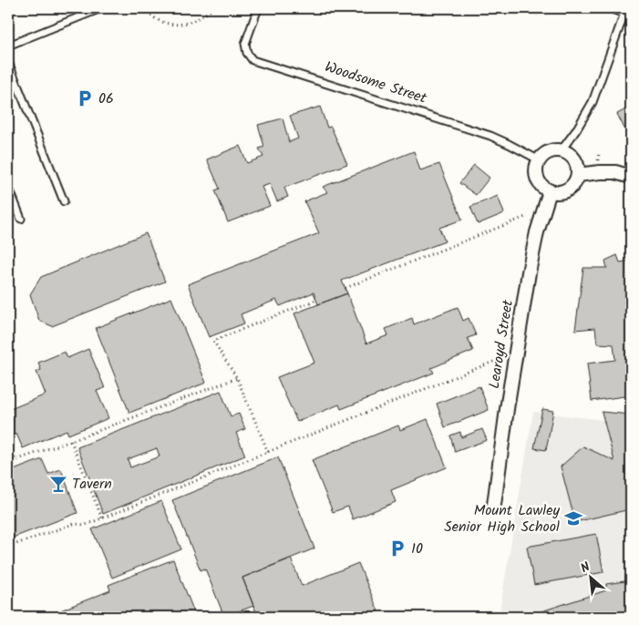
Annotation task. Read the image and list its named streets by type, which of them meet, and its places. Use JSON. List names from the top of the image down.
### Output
{
  "streets": {
    "street": ["Learoyd Street"],
    "lane": ["Woodsome Street"]
  },
  "crossings": [
    ["Woodsome Street", "Learoyd Street"]
  ],
  "places": {
    "parking": ["06", "10"],
    "bar": ["Tavern"],
    "school or university": ["Mount Lawley Senior High School"]
  },
  "north": "top left"
}
